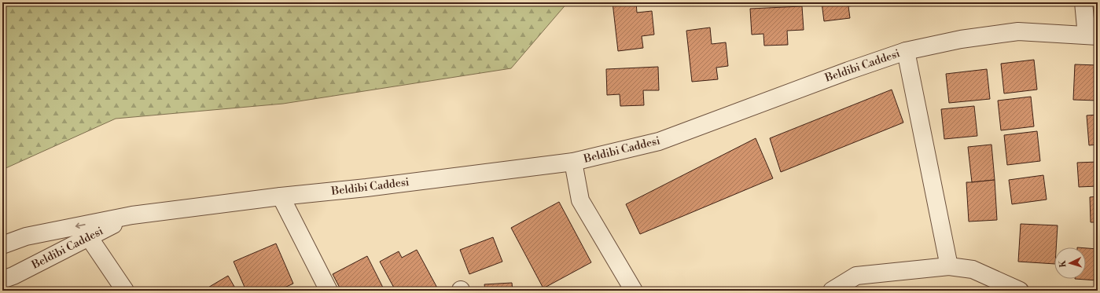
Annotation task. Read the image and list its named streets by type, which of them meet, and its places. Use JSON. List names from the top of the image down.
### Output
{
  "streets": {
    "street": ["Beldibi Caddesi"]
  },
  "north": "left"
}
